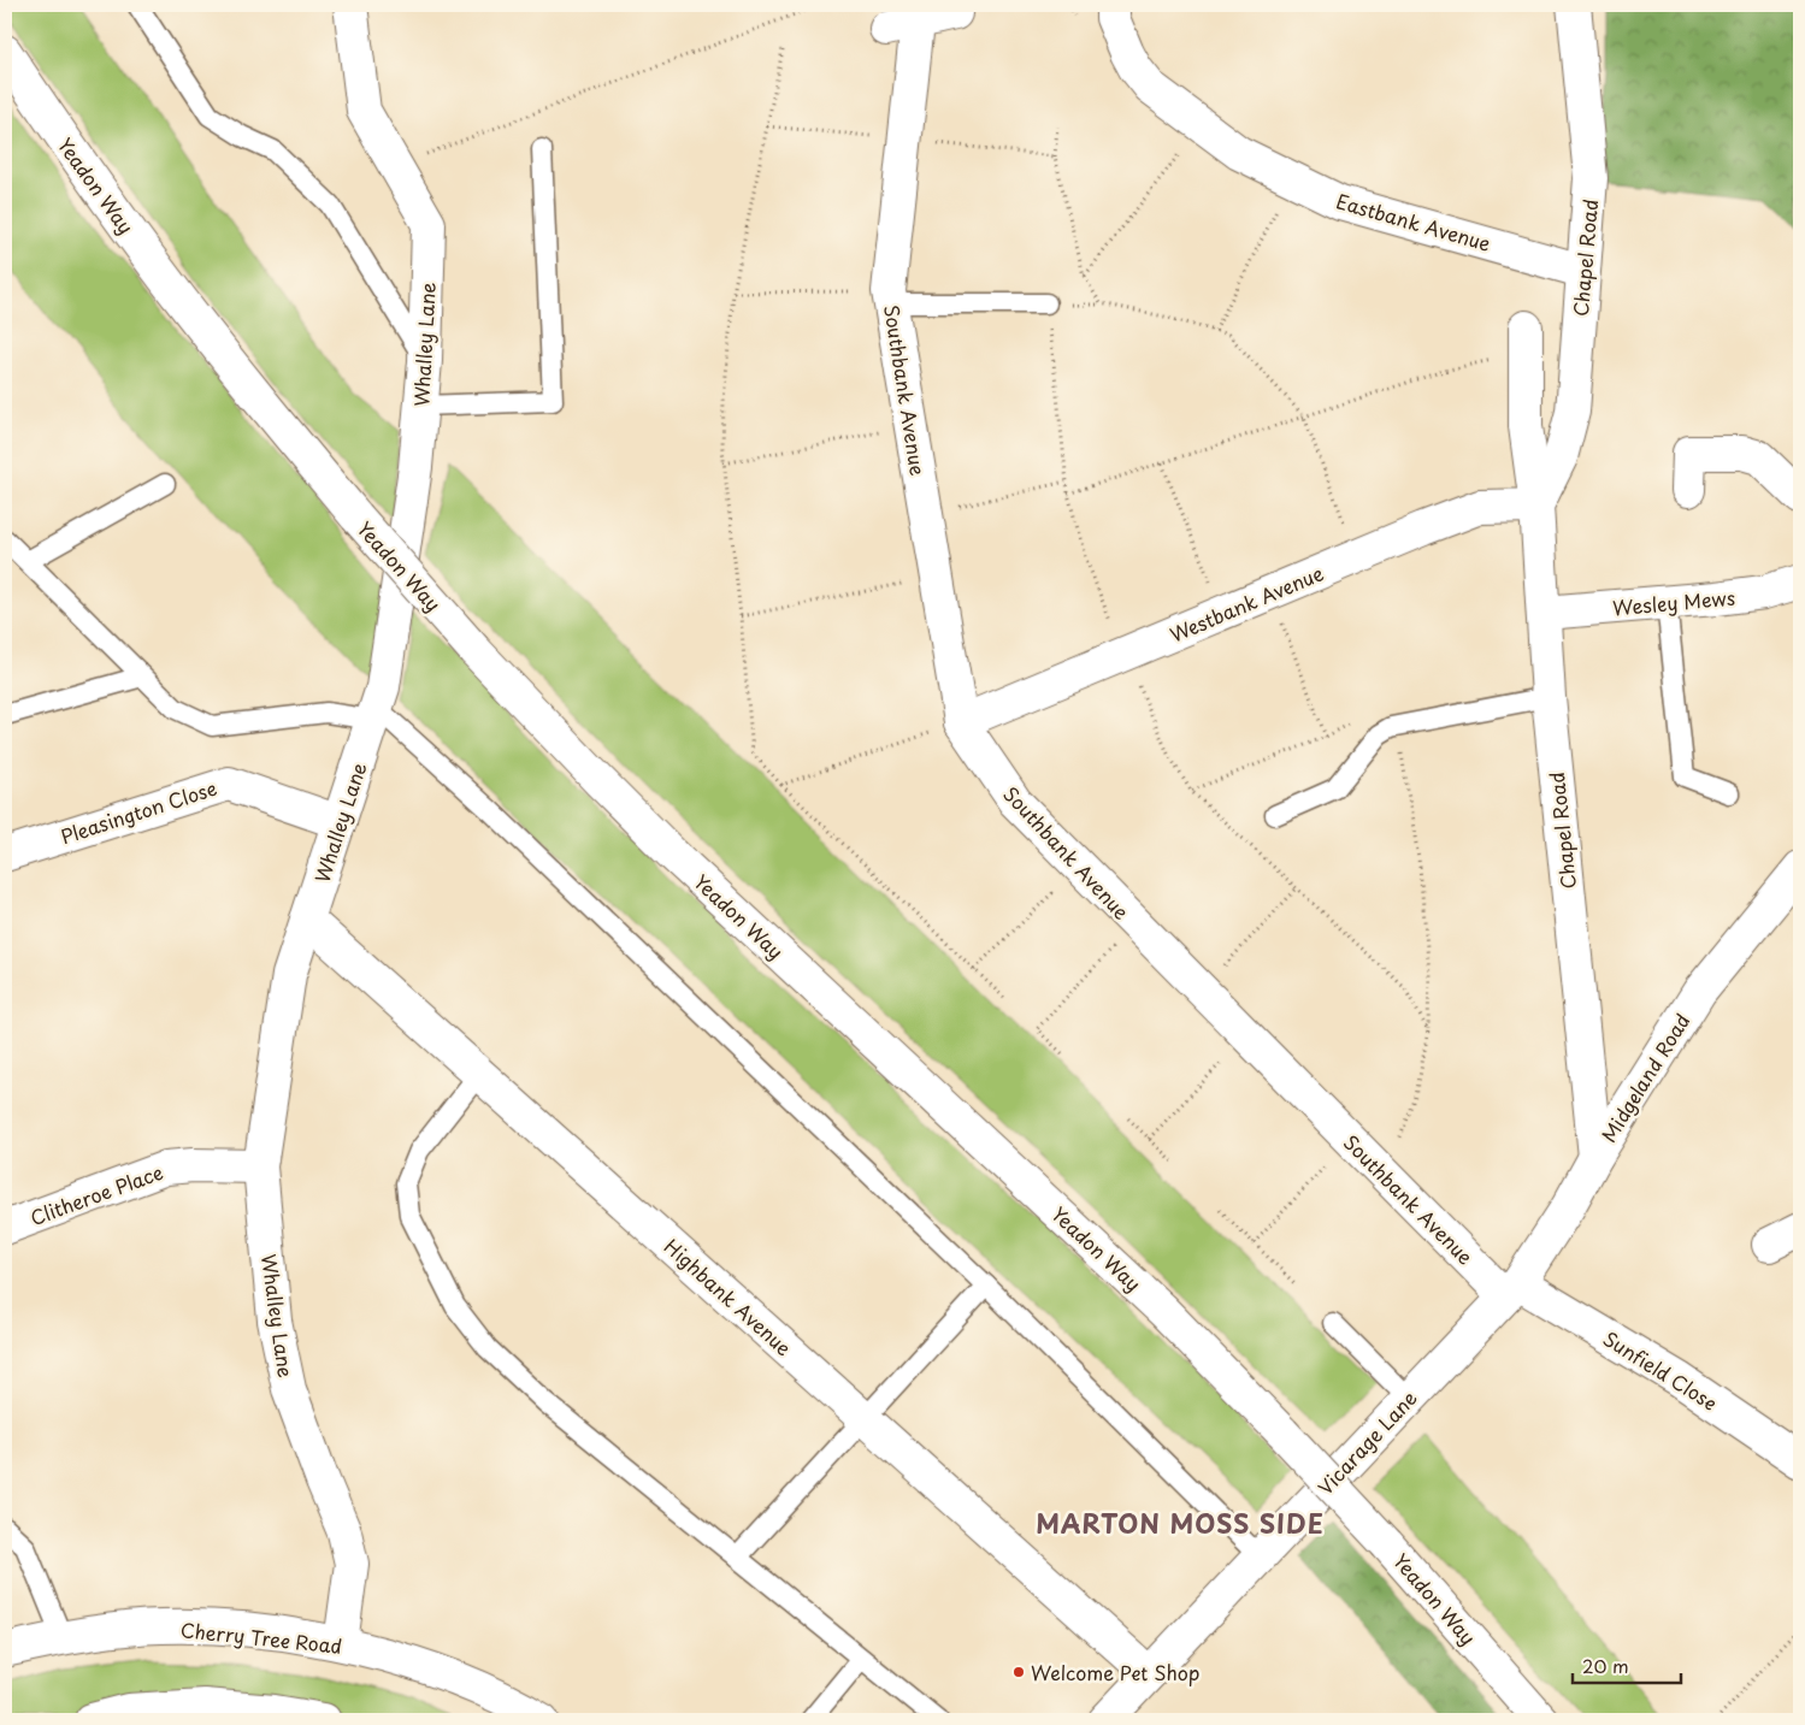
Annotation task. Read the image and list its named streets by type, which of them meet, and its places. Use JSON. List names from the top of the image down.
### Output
{
  "streets": {
    "street": [
      "Yeadon Way",
      "Eastbank Avenue",
      "Chapel Road",
      "Whalley Lane",
      "Southbank Avenue",
      "Wesley Mews",
      "Westbank Avenue",
      "Pleasington Close",
      "Midgeland Road",
      "Clitheroe Place",
      "Highbank Avenue",
      "Sunfield Close",
      "Vicarage Lane",
      "Cherry Tree Road"
    ]
  },
  "crossings": [
    ["Eastbank Avenue", "Chapel Road"],
    ["Chapel Road", "Wesley Mews"],
    ["Chapel Road", "Westbank Avenue"],
    ["Chapel Road", "Midgeland Road"],
    ["Whalley Lane", "Pleasington Close"],
    ["Whalley Lane", "Clitheroe Place"],
    ["Whalley Lane", "Highbank Avenue"],
    ["Whalley Lane", "Cherry Tree Road"],
    ["Southbank Avenue", "Westbank Avenue"],
    ["Southbank Avenue", "Midgeland Road"],
    ["Southbank Avenue", "Sunfield Close"],
    ["Southbank Avenue", "Vicarage Lane"],
    ["Midgeland Road", "Sunfield Close"],
    ["Midgeland Road", "Vicarage Lane"],
    ["Highbank Avenue", "Vicarage Lane"],
    ["Sunfield Close", "Vicarage Lane"]
  ],
  "districts": ["MARTON MOSS SIDE"],
  "places": ["Welcome Pet Shop"],
  "scale_bar": "20 m"
}
